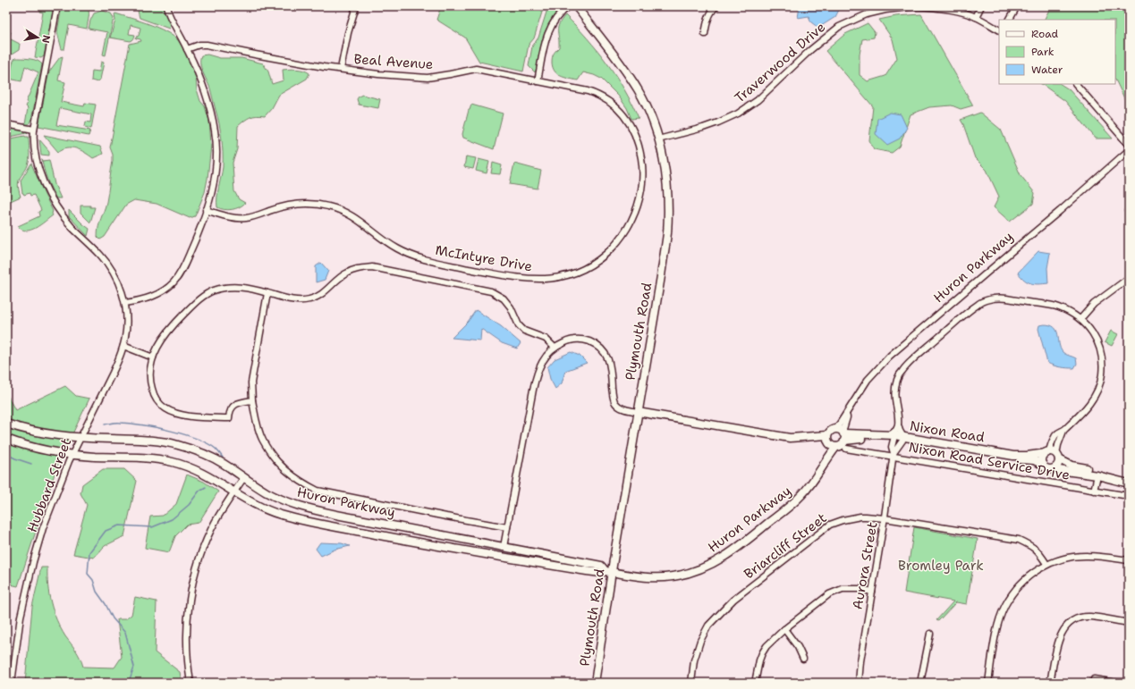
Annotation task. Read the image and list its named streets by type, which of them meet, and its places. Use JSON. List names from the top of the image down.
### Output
{
  "streets": {
    "main road": ["Huron Parkway", "Plymouth Road", "Nixon Road"],
    "street": [
      "Beal Avenue",
      "Traverwood Drive",
      "McIntyre Drive",
      "Nixon Road Service Drive",
      "Hubbard Street",
      "Briarcliff Street",
      "Aurora Street"
    ]
  },
  "crossings": [
    ["Beal Avenue", "McIntyre Drive"],
    ["Traverwood Drive", "Plymouth Road"],
    ["Huron Parkway", "Plymouth Road"],
    ["Huron Parkway", "Nixon Road"],
    ["Huron Parkway", "Hubbard Street"],
    ["Nixon Road", "Aurora Street"],
    ["Nixon Road Service Drive", "Aurora Street"],
    ["Briarcliff Street", "Aurora Street"]
  ],
  "parks": ["Bromley Park"],
  "legend": ["Road", "Park", "Water"],
  "north": "right"
}
